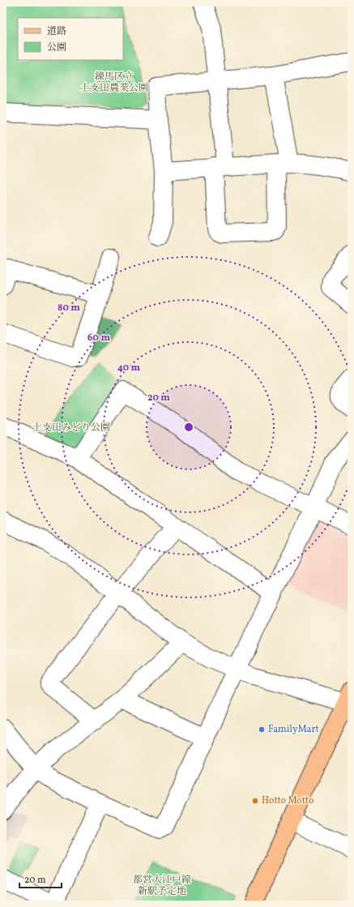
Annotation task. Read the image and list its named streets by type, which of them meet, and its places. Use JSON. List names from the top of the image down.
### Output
{
  "parks": ["練馬区立 土支田農業公園", "土支田みどり公園", "都営大江戸線 新駅予定地"],
  "places": ["FamilyMart", "Hotto Motto"],
  "legend": ["道路", "公園"],
  "scale_bar": "20 m",
  "rings": [
    "80 m",
    "60 m",
    "40 m",
    "20 m"
  ]
}
